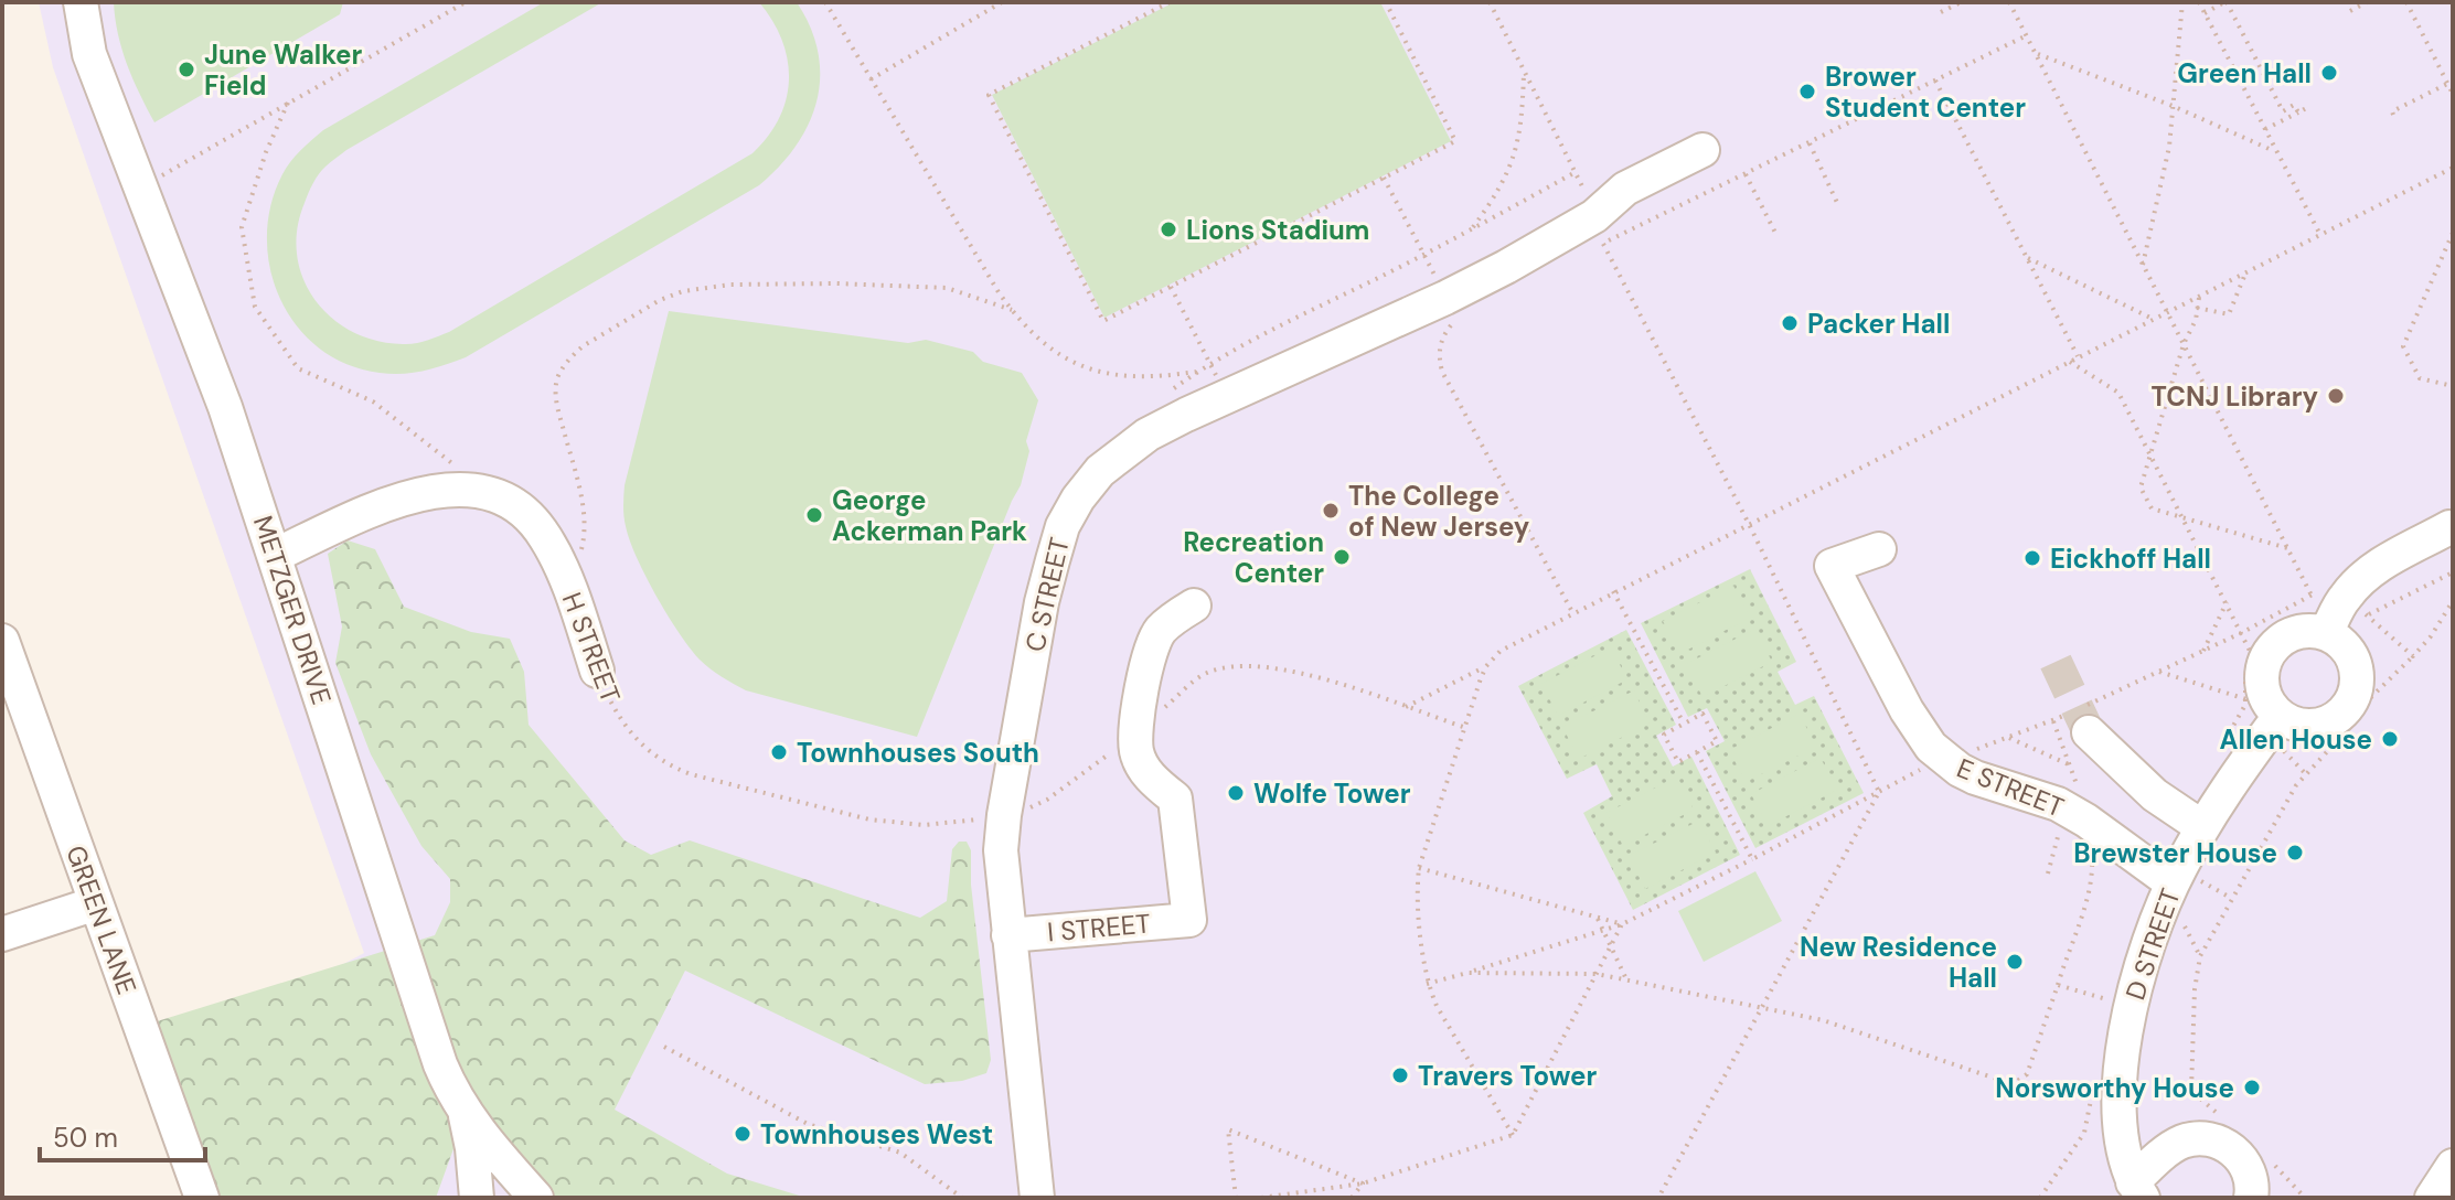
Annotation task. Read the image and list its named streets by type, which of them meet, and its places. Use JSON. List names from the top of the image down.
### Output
{
  "streets": {
    "street": [
      "C STREET",
      "METZGER DRIVE",
      "H STREET",
      "E STREET",
      "GREEN LANE",
      "I STREET",
      "D STREET"
    ]
  },
  "crossings": [
    ["C STREET", "I STREET"],
    ["METZGER DRIVE", "H STREET"],
    ["E STREET", "D STREET"]
  ],
  "places": [
    "June Walker Field",
    "Green Hall",
    "Brower Student Center",
    "Lions Stadium",
    "Packer Hall",
    "TCNJ Library",
    "The College of New Jersey",
    "George Ackerman Park",
    "Recreation Center",
    "Eickhoff Hall",
    "Allen House",
    "Townhouses South",
    "Wolfe Tower",
    "Brewster House",
    "New Residence Hall",
    "Travers Tower",
    "Norsworthy House",
    "Townhouses West"
  ],
  "scale_bar": "50 m"
}
